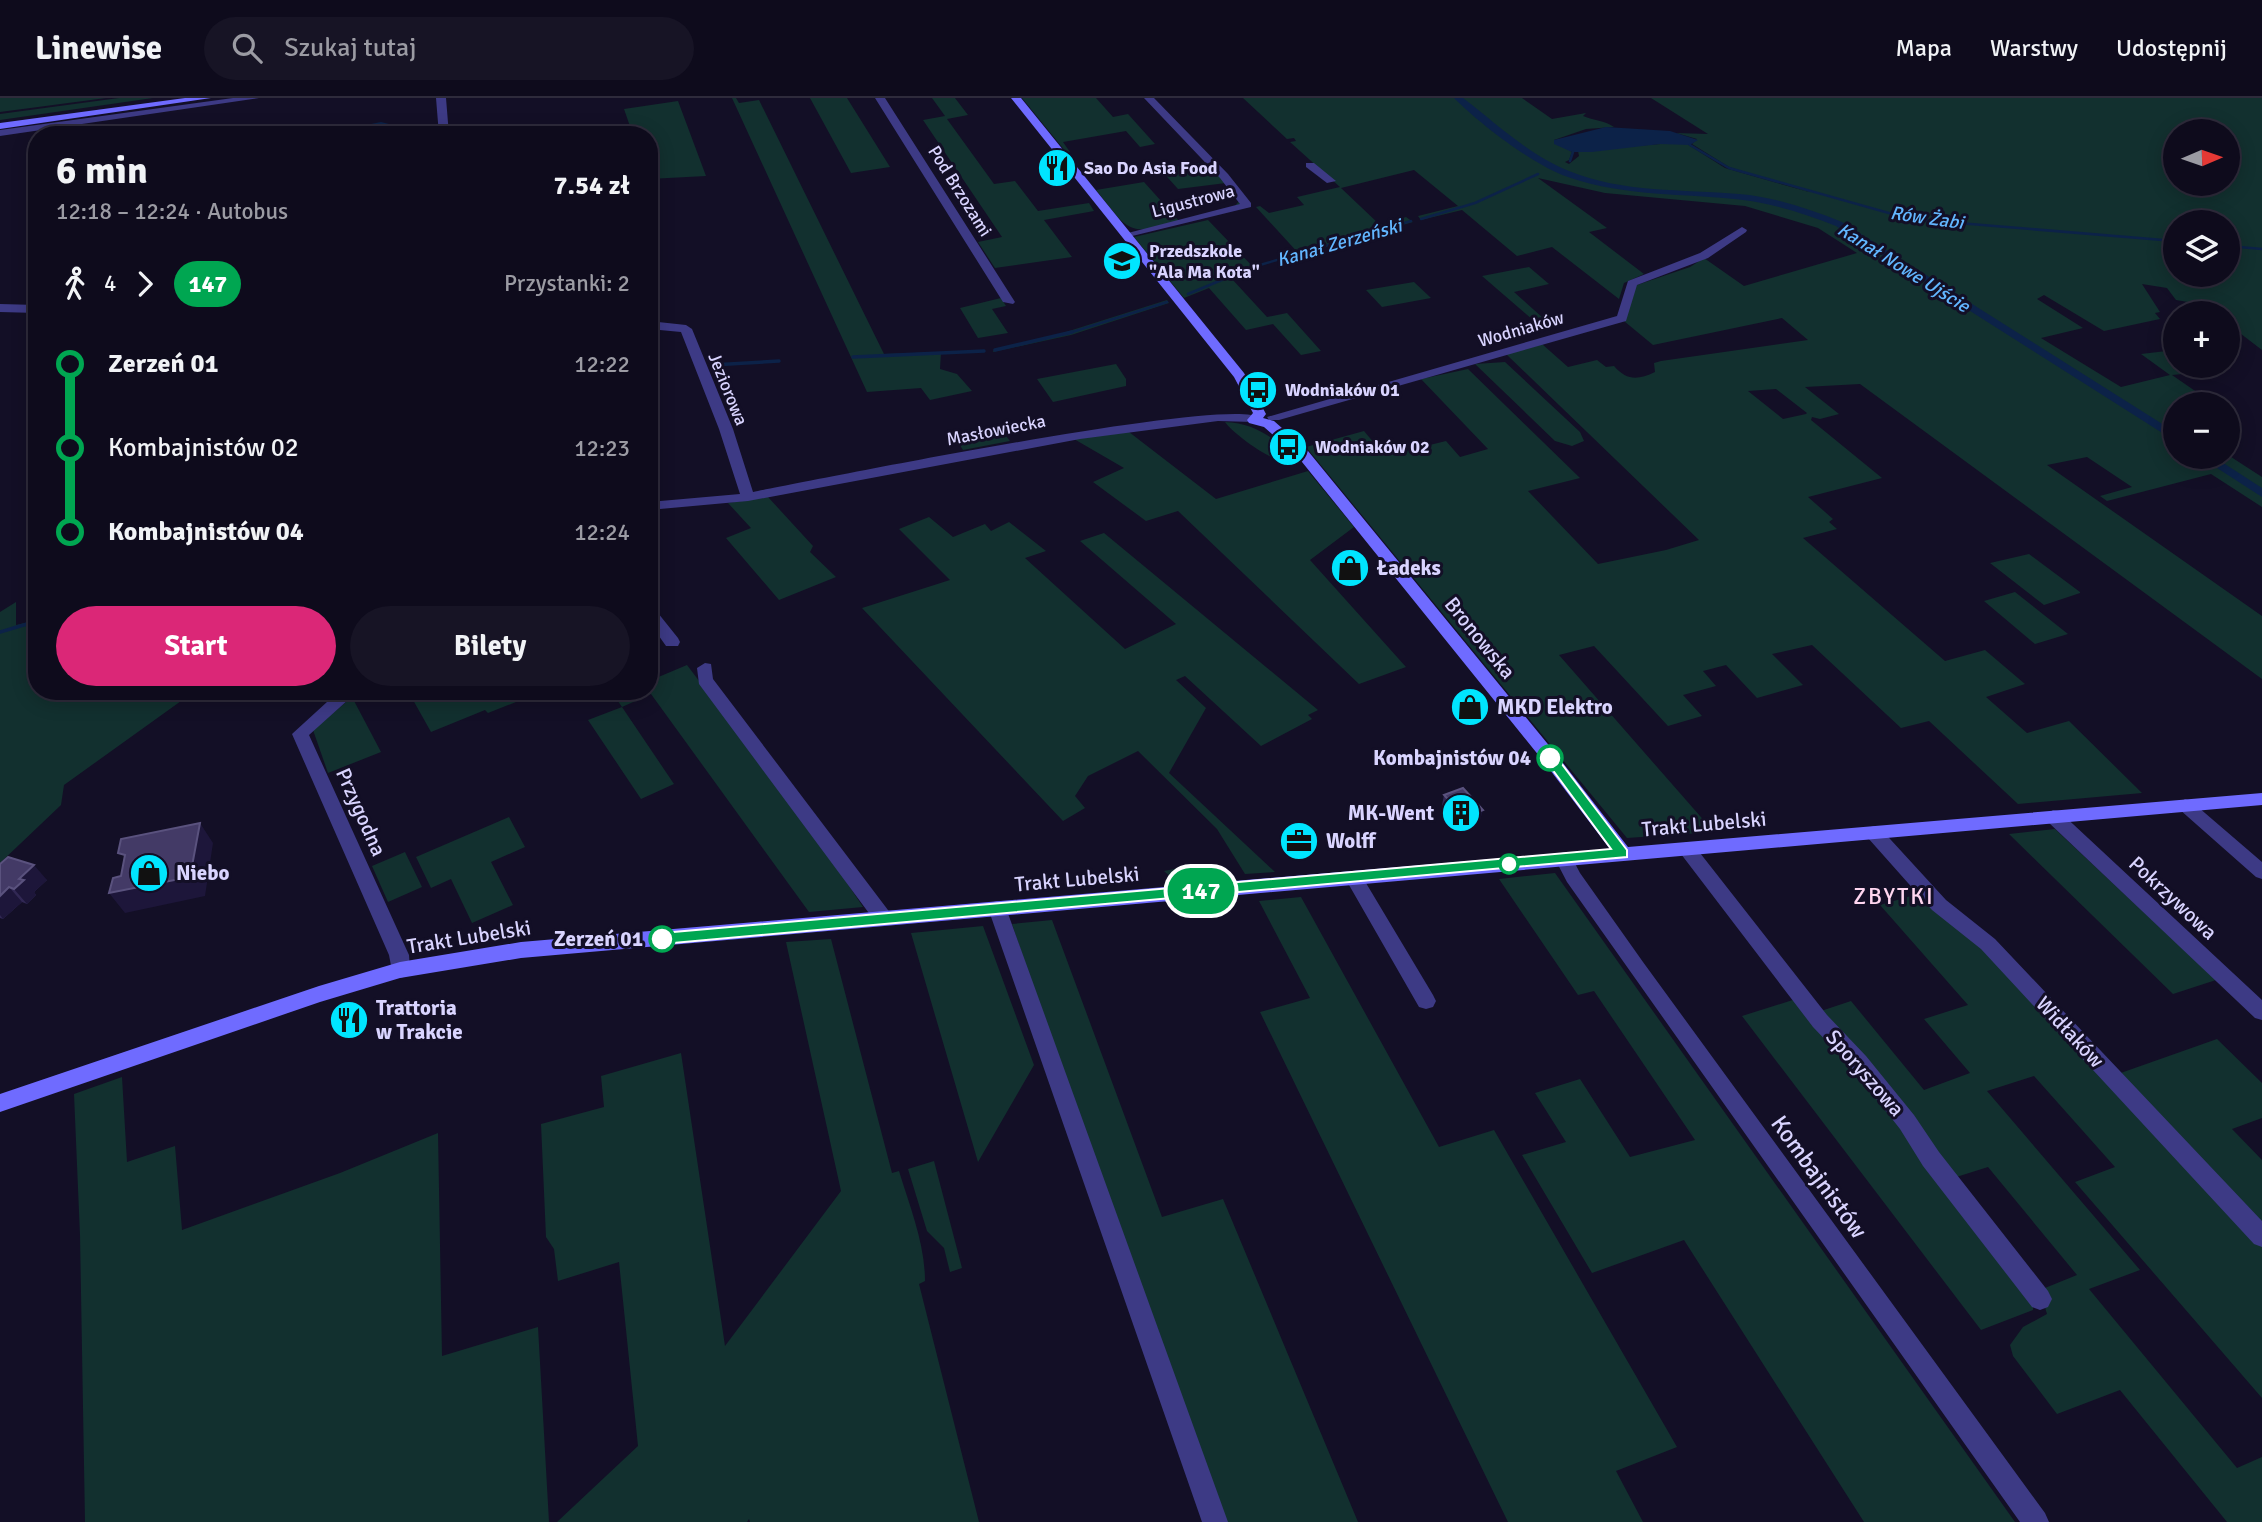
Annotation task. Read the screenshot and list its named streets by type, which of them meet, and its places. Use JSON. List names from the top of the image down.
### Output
{
  "streets": {
    "street": [
      "Pod Brzozami",
      "Ligustrowa",
      "Wodniaków",
      "Jeziorowa",
      "Masłowiecka",
      "Bronowska",
      "Przygodna",
      "Trakt Lubelski",
      "Pokrzywowa",
      "Widłaków",
      "Sporyszowa",
      "Kombajnistów"
    ]
  },
  "crossings": [
    ["Ligustrowa", "Bronowska"],
    ["Wodniaków", "Masłowiecka"],
    ["Wodniaków", "Bronowska"],
    ["Jeziorowa", "Masłowiecka"],
    ["Masłowiecka", "Bronowska"],
    ["Bronowska", "Trakt Lubelski"],
    ["Przygodna", "Trakt Lubelski"],
    ["Trakt Lubelski", "Pokrzywowa"],
    ["Trakt Lubelski", "Widłaków"],
    ["Trakt Lubelski", "Sporyszowa"],
    ["Trakt Lubelski", "Kombajnistów"]
  ],
  "districts": ["ZBYTKI"],
  "water": ["Rów Żabi", "Kanał Zerzeński", "Kanał Nowe Ujście"],
  "places": {
    "restaurant": ["Sao Do Asia Food", "Trattoria w Trakcie"],
    "school or university": ["Przedszkole \"Ala Ma Kota\""],
    "bus stop": ["Wodniaków 01", "Wodniaków 02"],
    "shop": ["Ładeks", "MKD Elektro", "Niebo"],
    "other": ["Kombajnistów 04", "Zerzeń 01"],
    "building": ["MK-Went"],
    "office": ["Wolff"]
  },
  "lines": ["bus line 147"],
  "north": "right",
  "page": {
    "header": "Linewise",
    "search": "Szukaj tutaj",
    "nav": ["Mapa", "Warstwy", "Udostępnij"],
    "on_map": "147",
    "map_buttons": ["+", "−"],
    "heading": ["6 min", "12:18 – 12:24 · Autobus", "7.54 zł"],
    "legs": ["4", "147", "Przystanki: 2"],
    "list": [
      {
        "name": "Zerzeń 01",
        "value": "12:22"
      },
      {
        "name": "Kombajnistów 02",
        "value": "12:23"
      },
      {
        "name": "Kombajnistów 04",
        "value": "12:24"
      }
    ],
    "buttons": ["Start", "Bilety"]
  }
}
